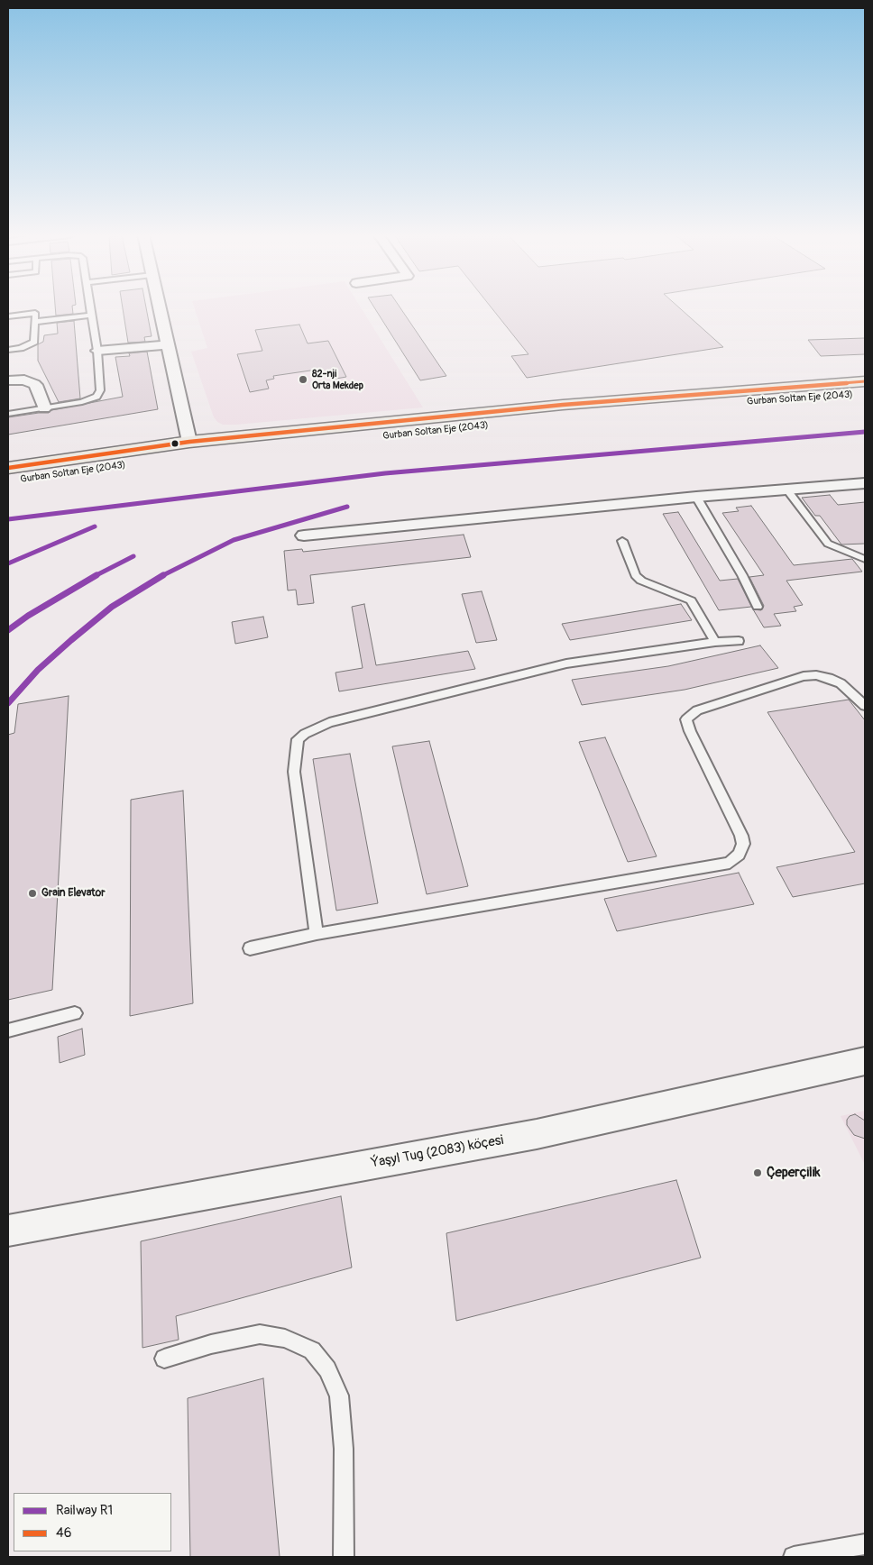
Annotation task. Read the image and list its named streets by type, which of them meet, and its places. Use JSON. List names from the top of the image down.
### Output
{
  "streets": {
    "highway": ["Gurban Soltan Eje (2043)"],
    "street": ["Ýaşyl Tug (2083) köçesi"]
  },
  "places": ["82-nji Orta Mekdep", "Grain Elevator", "Çeperçilik"],
  "lines": ["transit line 46", "rail line R1"],
  "legend": ["Railway R1", "46"]
}
